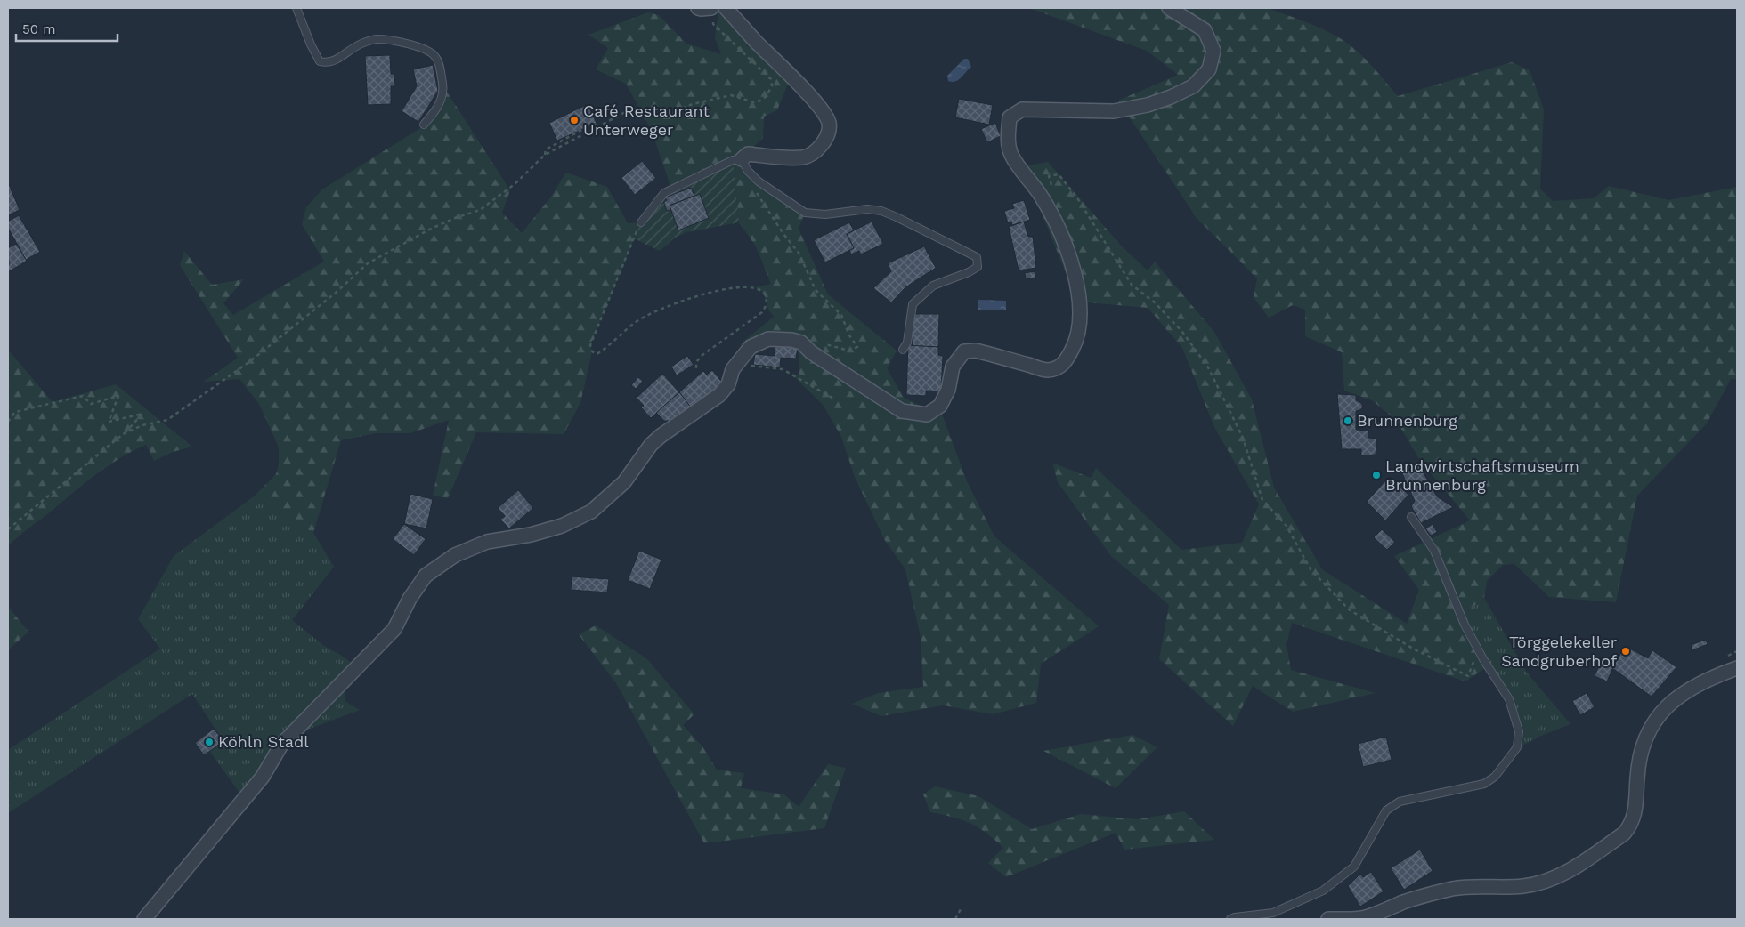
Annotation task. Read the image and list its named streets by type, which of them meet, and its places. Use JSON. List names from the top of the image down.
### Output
{
  "places": [
    "Café Restaurant Unterweger",
    "Brunnenburg",
    "Landwirtschaftsmuseum Brunnenburg",
    "Törggelekeller Sandgruberhof",
    "Köhln Stadl"
  ],
  "scale_bar": "50 m"
}
